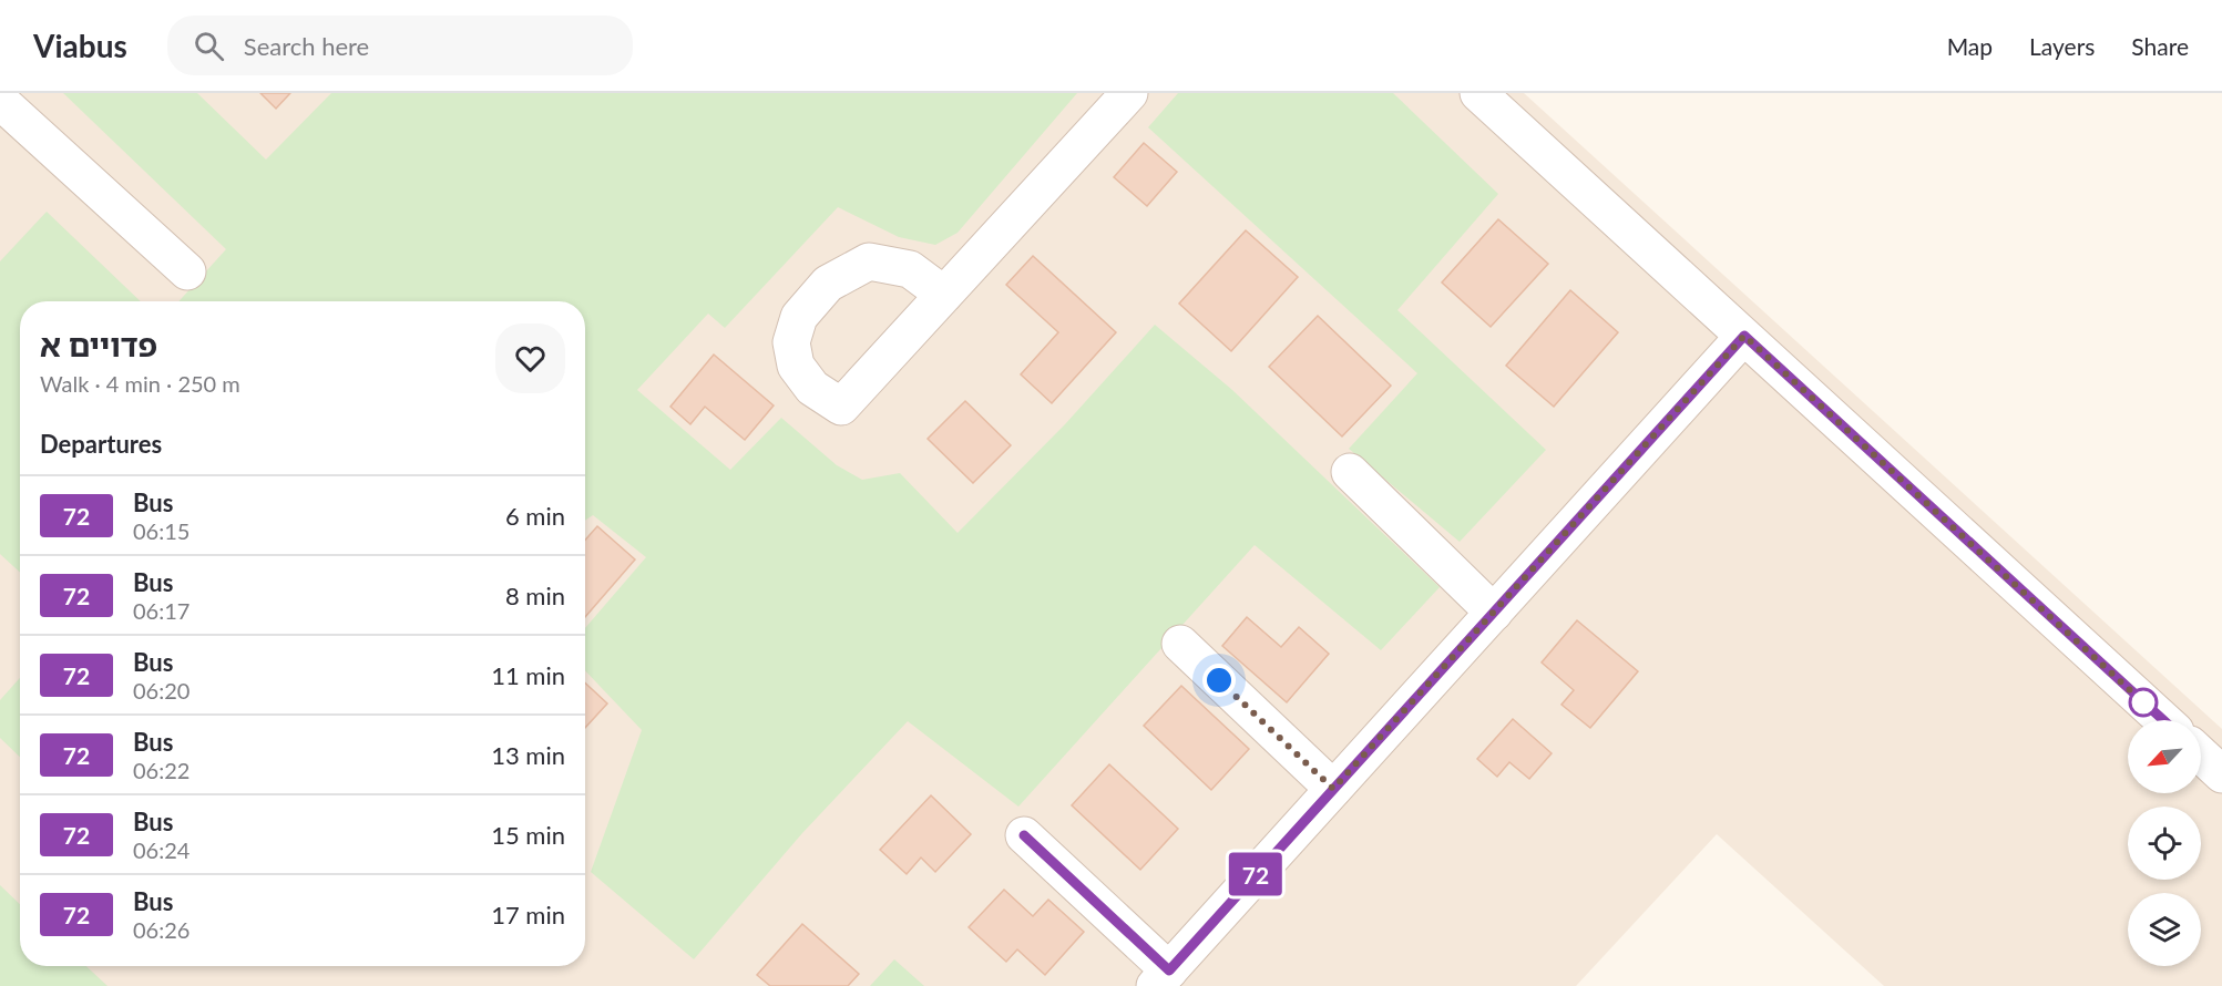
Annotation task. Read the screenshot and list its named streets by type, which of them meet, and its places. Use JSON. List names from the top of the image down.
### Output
{
  "lines": ["bus line 72"],
  "north": "bottom left",
  "page": {
    "header": "Viabus",
    "search": "Search here",
    "nav": ["Map", "Layers", "Share"],
    "on_map": "72",
    "heading": [
      ["פדויים א", "Walk · 4 min · 250 m"],
      "Departures"
    ],
    "list": [
      {
        "mark": "72",
        "name": "Bus",
        "note": "06:15",
        "value": "6 min"
      },
      {
        "mark": "72",
        "name": "Bus",
        "note": "06:17",
        "value": "8 min"
      },
      {
        "mark": "72",
        "name": "Bus",
        "note": "06:20",
        "value": "11 min"
      },
      {
        "mark": "72",
        "name": "Bus",
        "note": "06:22",
        "value": "13 min"
      },
      {
        "mark": "72",
        "name": "Bus",
        "note": "06:24",
        "value": "15 min"
      },
      {
        "mark": "72",
        "name": "Bus",
        "note": "06:26",
        "value": "17 min"
      }
    ]
  }
}
